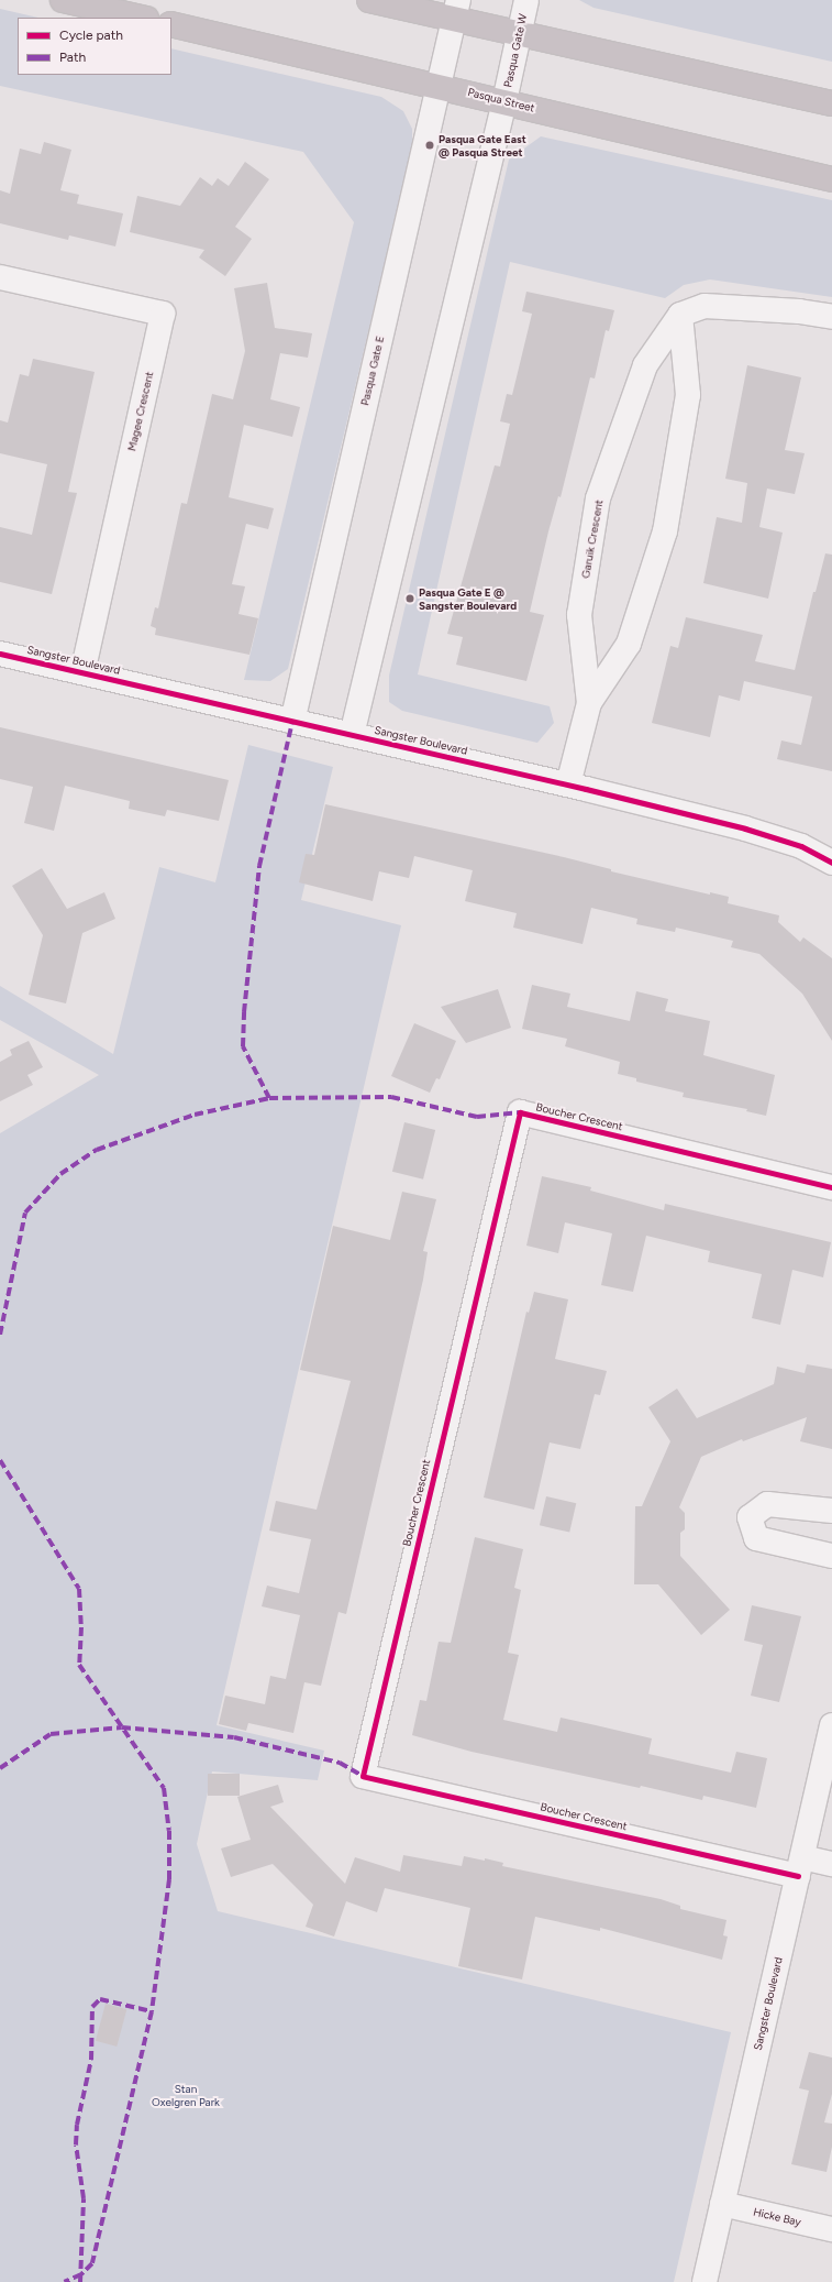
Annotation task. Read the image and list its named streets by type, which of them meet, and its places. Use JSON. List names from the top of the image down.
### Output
{
  "streets": {
    "main road": ["Pasqua Street"],
    "street": [
      "Pasqua Gate W",
      "Pasqua Gate E",
      "Magee Crescent",
      "Garuik Crescent",
      "Sangster Boulevard",
      "Boucher Crescent",
      "Hicke Bay"
    ]
  },
  "crossings": [
    ["Pasqua Gate W", "Pasqua Street"],
    ["Pasqua Street", "Pasqua Gate E"],
    ["Pasqua Gate E", "Sangster Boulevard"],
    ["Magee Crescent", "Sangster Boulevard"],
    ["Garuik Crescent", "Sangster Boulevard"],
    ["Sangster Boulevard", "Boucher Crescent"],
    ["Sangster Boulevard", "Hicke Bay"]
  ],
  "parks": ["Stan Oxelgren Park"],
  "places": ["Pasqua Gate East @ Pasqua Street", "Pasqua Gate E @ Sangster Boulevard"],
  "legend": ["Cycle path", "Path"]
}
